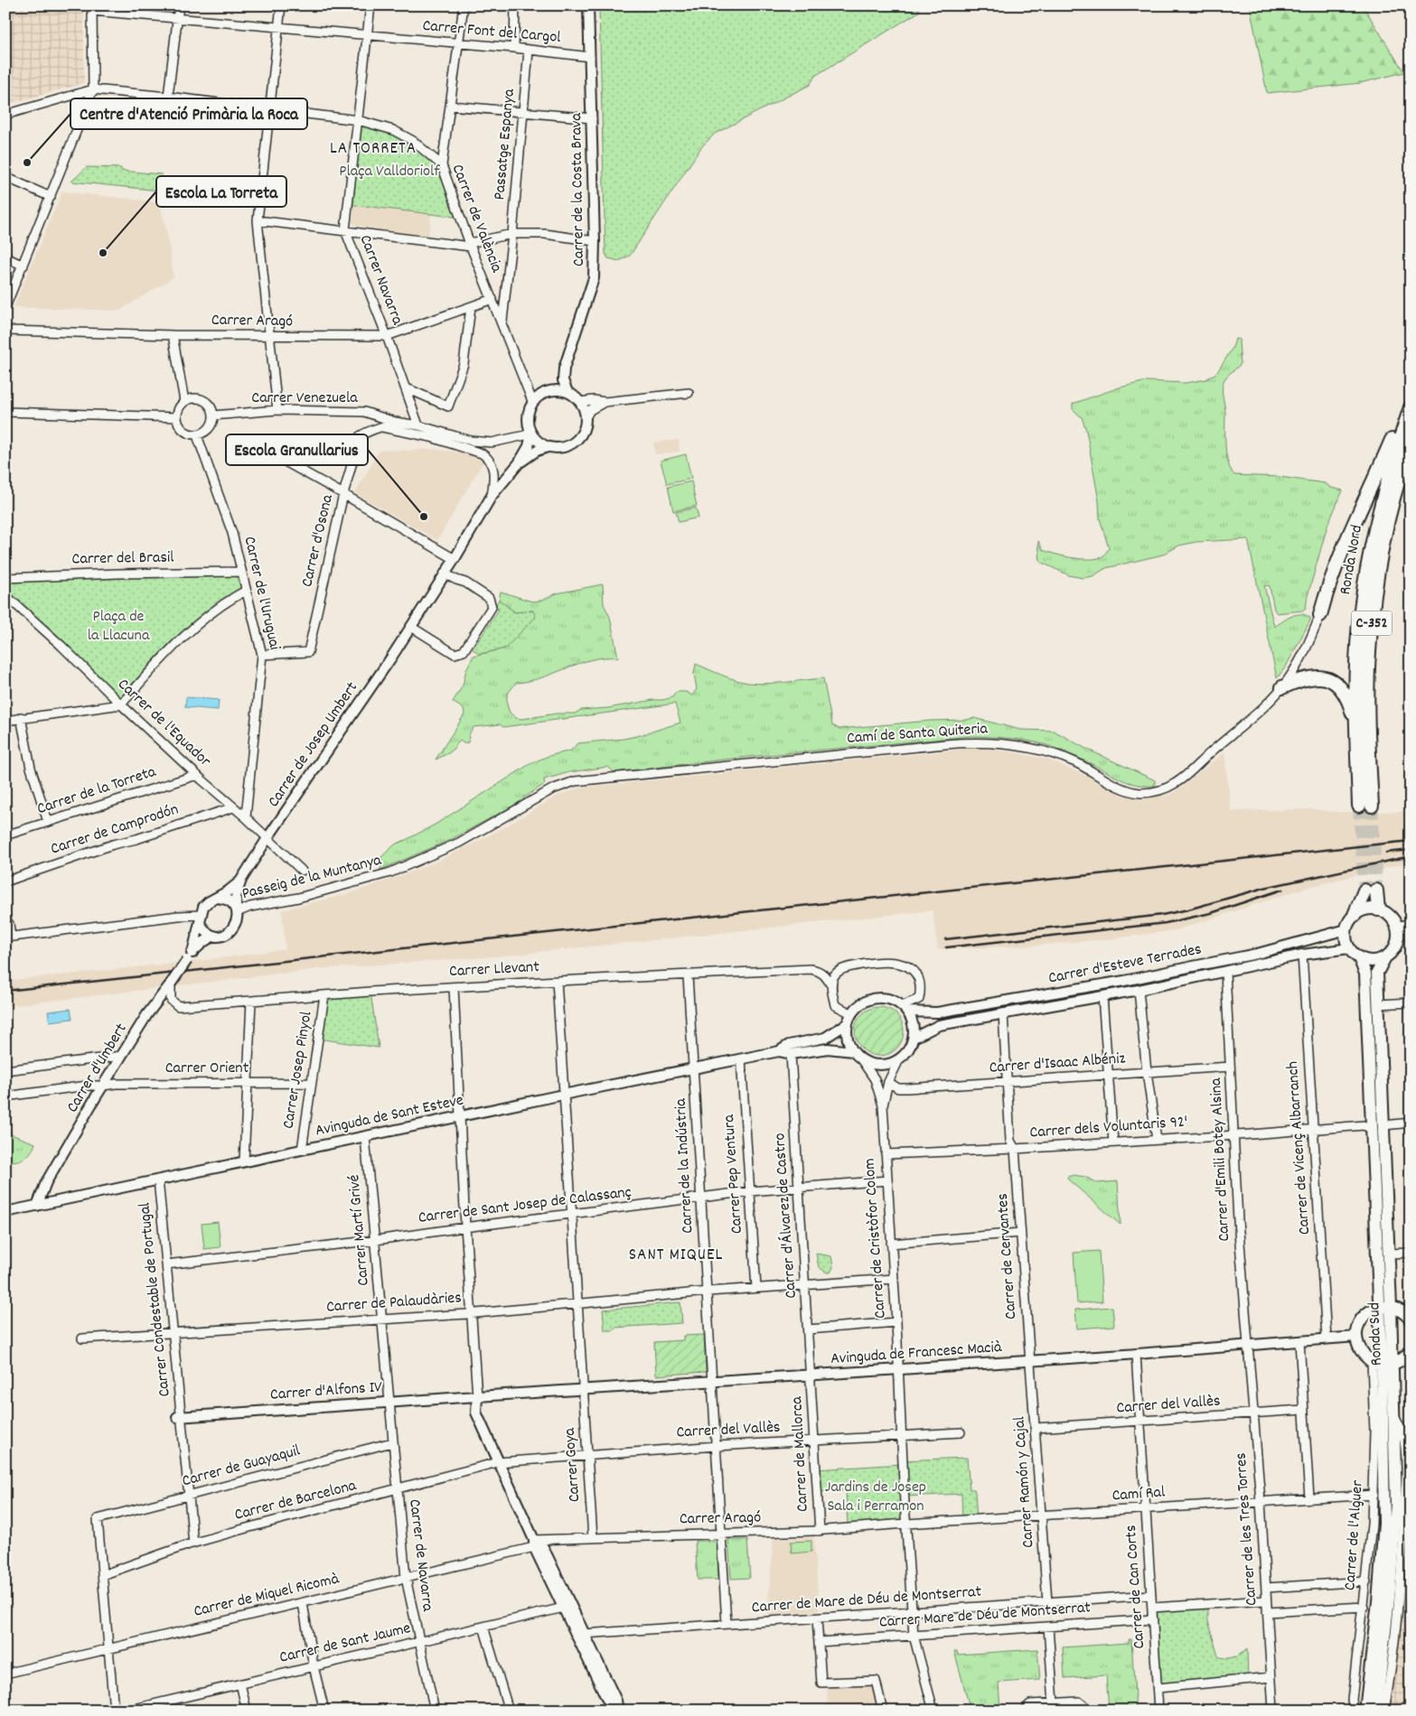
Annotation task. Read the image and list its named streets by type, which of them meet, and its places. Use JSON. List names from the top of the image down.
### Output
{
  "streets": {
    "highway": ["Ronda Nord", "C-352"],
    "main road": ["Ronda Sud"],
    "street": [
      "Carrer Font del Cargol",
      "Passatge Espanya",
      "Carrer de la Costa Brava",
      "Carrer de València",
      "Carrer Navarra",
      "Carrer Aragó",
      "Carrer Venezuela",
      "Carrer d'Osona",
      "Carrer del Brasil",
      "Carrer de l'Uruguai",
      "Carrer de l'Equador",
      "Camí de Santa Quiteria",
      "Carrer de Josep Umbert",
      "Carrer de la Torreta",
      "Carrer de Camprodón",
      "Passeig de la Muntanya",
      "Carrer d'Esteve Terrades",
      "Carrer Llevant",
      "Carrer d'Isaac Albéniz",
      "Carrer d'Umbert",
      "Carrer Orient",
      "Carrer Josep Pinyol",
      "Avinguda de Sant Esteve",
      "Carrer dels Voluntaris 92'",
      "Carrer de Vicenç Albarranch",
      "Carrer d'Emili Botey Alsina",
      "Carrer de la Indústria",
      "Carrer Pep Ventura",
      "Carrer de Sant Josep de Calassanç",
      "Carrer d'Álvarez de Castro",
      "Carrer Martí Grivé",
      "Carrer de Cristòfor Colom",
      "Carrer de Cervantes",
      "Carrer Condestable de Portugal",
      "Carrer de Palaudàries",
      "Avinguda de Francesc Macià",
      "Carrer d'Alfons IV",
      "Carrer del Vallès",
      "Carrer de Mallorca",
      "Carrer Goya",
      "Carrer de Guayaquil",
      "Carrer Ramón y Cajal",
      "Camí Ral",
      "Carrer de Barcelona",
      "Carrer de les Tres Torres",
      "Carrer de l'Alguer",
      "Carrer de Navarra",
      "Carrer de Can Corts",
      "Carrer de Miquel Ricomà",
      "Carrer de Mare de Déu de Montserrat",
      "Carrer Mare de Déu de Montserrat",
      "Carrer de Sant Jaume"
    ]
  },
  "crossings": [
    ["Carrer Font del Cargol", "Passatge Espanya"],
    ["Carrer Font del Cargol", "Carrer de la Costa Brava"],
    ["Carrer Font del Cargol", "Carrer Navarra"],
    ["Passatge Espanya", "Carrer de València"],
    ["Carrer de la Costa Brava", "Carrer de València"],
    ["Carrer de la Costa Brava", "Carrer Venezuela"],
    ["Carrer de València", "Carrer Navarra"],
    ["Carrer de València", "Carrer Aragó"],
    ["Carrer de València", "Carrer Venezuela"],
    ["Carrer Navarra", "Carrer Aragó"],
    ["Carrer Navarra", "Carrer Venezuela"],
    ["Carrer Aragó", "Carrer de la Indústria"],
    ["Carrer Aragó", "Carrer de Cristòfor Colom"],
    ["Carrer Aragó", "Carrer de Mallorca"],
    ["Carrer Aragó", "Carrer Goya"],
    ["Carrer Aragó", "Camí Ral"],
    ["Carrer Aragó", "Carrer de Miquel Ricomà"],
    ["Carrer Venezuela", "Carrer de l'Uruguai"],
    ["Carrer d'Osona", "Carrer de l'Uruguai"],
    ["Carrer d'Osona", "Carrer de Josep Umbert"],
    ["Carrer del Brasil", "Carrer de l'Uruguai"],
    ["Carrer de l'Uruguai", "Carrer de l'Equador"],
    ["Carrer de l'Equador", "Carrer de Josep Umbert"],
    ["Carrer de l'Equador", "Carrer de la Torreta"],
    ["Carrer de l'Equador", "Carrer de Camprodón"],
    ["Camí de Santa Quiteria", "Passeig de la Muntanya"],
    ["Carrer d'Esteve Terrades", "Carrer Llevant"],
    ["Carrer d'Esteve Terrades", "Avinguda de Sant Esteve"],
    ["Carrer d'Esteve Terrades", "Carrer de Vicenç Albarranch"],
    ["Carrer d'Esteve Terrades", "Carrer d'Emili Botey Alsina"],
    ["Carrer d'Esteve Terrades", "Carrer de Cristòfor Colom"],
    ["Carrer d'Esteve Terrades", "Carrer de Cervantes"],
    ["Carrer d'Esteve Terrades", "Ronda Sud"],
    ["Carrer Llevant", "Carrer d'Umbert"],
    ["Carrer Llevant", "Carrer Josep Pinyol"],
    ["Carrer Llevant", "Avinguda de Sant Esteve"],
    ["Carrer Llevant", "Carrer de la Indústria"],
    ["Carrer Llevant", "Carrer de Cristòfor Colom"],
    ["Carrer Llevant", "Carrer Goya"],
    ["Carrer d'Isaac Albéniz", "Carrer d'Emili Botey Alsina"],
    ["Carrer d'Isaac Albéniz", "Carrer de Cristòfor Colom"],
    ["Carrer d'Isaac Albéniz", "Carrer de Cervantes"],
    ["Carrer d'Umbert", "Carrer Orient"],
    ["Carrer d'Umbert", "Avinguda de Sant Esteve"],
    ["Carrer Orient", "Carrer Josep Pinyol"],
    ["Carrer Josep Pinyol", "Avinguda de Sant Esteve"],
    ["Avinguda de Sant Esteve", "Carrer de la Indústria"],
    ["Avinguda de Sant Esteve", "Carrer Pep Ventura"],
    ["Avinguda de Sant Esteve", "Carrer d'Álvarez de Castro"],
    ["Avinguda de Sant Esteve", "Carrer Martí Grivé"],
    ["Avinguda de Sant Esteve", "Carrer de Cristòfor Colom"],
    ["Avinguda de Sant Esteve", "Carrer Condestable de Portugal"],
    ["Avinguda de Sant Esteve", "Carrer Goya"],
    ["Carrer dels Voluntaris 92'", "Carrer de Vicenç Albarranch"],
    ["Carrer dels Voluntaris 92'", "Carrer d'Emili Botey Alsina"],
    ["Carrer dels Voluntaris 92'", "Carrer de Cristòfor Colom"],
    ["Carrer dels Voluntaris 92'", "Carrer de Cervantes"],
    ["Carrer dels Voluntaris 92'", "Ronda Sud"],
    ["Carrer de Vicenç Albarranch", "Avinguda de Francesc Macià"],
    ["Carrer d'Emili Botey Alsina", "Avinguda de Francesc Macià"],
    ["Carrer d'Emili Botey Alsina", "Carrer de les Tres Torres"],
    ["Carrer de la Indústria", "Carrer de Sant Josep de Calassanç"],
    ["Carrer de la Indústria", "Carrer de Palaudàries"],
    ["Carrer de la Indústria", "Avinguda de Francesc Macià"],
    ["Carrer de la Indústria", "Carrer del Vallès"],
    ["Carrer de la Indústria", "Carrer de Mare de Déu de Montserrat"],
    ["Carrer Pep Ventura", "Carrer de Sant Josep de Calassanç"],
    ["Carrer Pep Ventura", "Carrer de Palaudàries"],
    ["Carrer de Sant Josep de Calassanç", "Carrer d'Álvarez de Castro"],
    ["Carrer de Sant Josep de Calassanç", "Carrer Martí Grivé"],
    ["Carrer de Sant Josep de Calassanç", "Carrer de Cristòfor Colom"],
    ["Carrer de Sant Josep de Calassanç", "Carrer Condestable de Portugal"],
    ["Carrer de Sant Josep de Calassanç", "Carrer Goya"],
    ["Carrer d'Álvarez de Castro", "Carrer de Palaudàries"],
    ["Carrer d'Álvarez de Castro", "Avinguda de Francesc Macià"],
    ["Carrer d'Álvarez de Castro", "Carrer de Mallorca"],
    ["Carrer Martí Grivé", "Carrer de Palaudàries"],
    ["Carrer Martí Grivé", "Carrer d'Alfons IV"],
    ["Carrer Martí Grivé", "Carrer de Navarra"],
    ["Carrer de Cristòfor Colom", "Carrer de Palaudàries"],
    ["Carrer de Cristòfor Colom", "Avinguda de Francesc Macià"],
    ["Carrer de Cristòfor Colom", "Carrer del Vallès"],
    ["Carrer de Cristòfor Colom", "Camí Ral"],
    ["Carrer de Cristòfor Colom", "Carrer de Mare de Déu de Montserrat"],
    ["Carrer de Cristòfor Colom", "Carrer Mare de Déu de Montserrat"],
    ["Carrer de Cervantes", "Avinguda de Francesc Macià"],
    ["Carrer de Cervantes", "Carrer Ramón y Cajal"],
    ["Carrer Condestable de Portugal", "Carrer de Palaudàries"],
    ["Carrer Condestable de Portugal", "Carrer d'Alfons IV"],
    ["Carrer Condestable de Portugal", "Carrer de Guayaquil"],
    ["Carrer Condestable de Portugal", "Carrer de Barcelona"],
    ["Carrer de Palaudàries", "Carrer Goya"],
    ["Ronda Sud", "Carrer de l'Alguer"],
    ["Avinguda de Francesc Macià", "Carrer d'Alfons IV"],
    ["Avinguda de Francesc Macià", "Carrer de Mallorca"],
    ["Avinguda de Francesc Macià", "Carrer Goya"],
    ["Avinguda de Francesc Macià", "Carrer Ramón y Cajal"],
    ["Avinguda de Francesc Macià", "Carrer de les Tres Torres"],
    ["Avinguda de Francesc Macià", "Carrer de Can Corts"],
    ["Carrer d'Alfons IV", "Carrer de Navarra"],
    ["Carrer del Vallès", "Carrer de Mallorca"],
    ["Carrer del Vallès", "Carrer Goya"],
    ["Carrer del Vallès", "Carrer Ramón y Cajal"],
    ["Carrer del Vallès", "Carrer de Barcelona"],
    ["Carrer del Vallès", "Carrer de les Tres Torres"],
    ["Carrer del Vallès", "Carrer de Can Corts"],
    ["Carrer de Guayaquil", "Carrer de Barcelona"],
    ["Carrer de Guayaquil", "Carrer de Navarra"],
    ["Carrer Ramón y Cajal", "Camí Ral"],
    ["Carrer Ramón y Cajal", "Carrer de Mare de Déu de Montserrat"],
    ["Camí Ral", "Carrer de les Tres Torres"],
    ["Camí Ral", "Carrer de l'Alguer"],
    ["Camí Ral", "Carrer de Can Corts"],
    ["Carrer de Barcelona", "Carrer de Navarra"],
    ["Carrer de Navarra", "Carrer de Miquel Ricomà"],
    ["Carrer de Navarra", "Carrer de Sant Jaume"],
    ["Carrer de Can Corts", "Carrer de Mare de Déu de Montserrat"],
    ["Carrer de Can Corts", "Carrer Mare de Déu de Montserrat"]
  ],
  "districts": ["LA TORRETA", "SANT MIQUEL"],
  "parks": ["Plaça Valldoriolf", "Plaça de la Llacuna", "Jardins de Josep Sala i Perramon"],
  "places": ["Centre d'Atenció Primària la Roca", "Escola La Torreta", "Escola Granullarius"]
}
